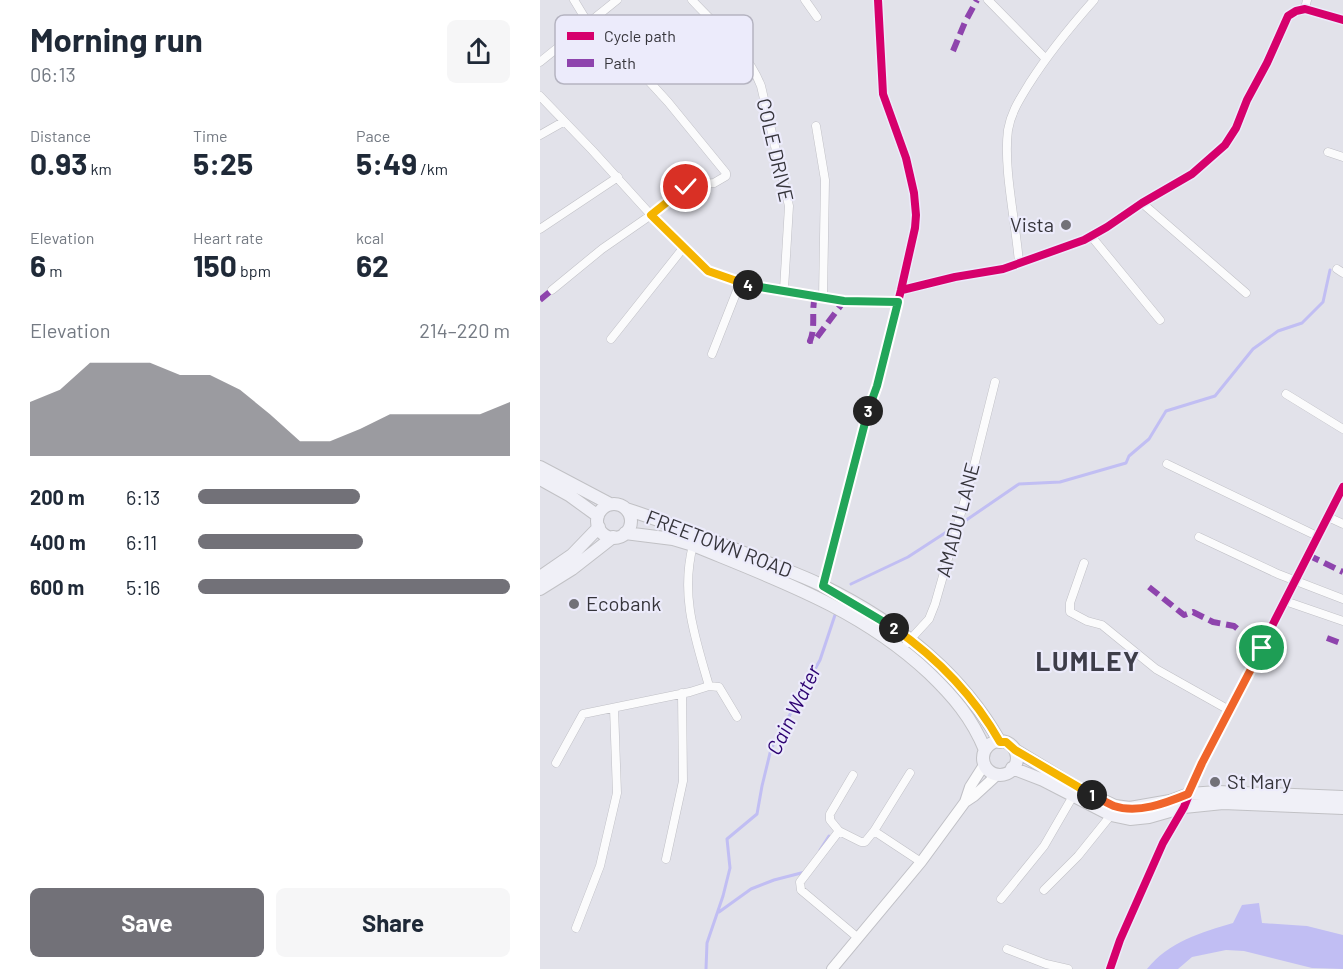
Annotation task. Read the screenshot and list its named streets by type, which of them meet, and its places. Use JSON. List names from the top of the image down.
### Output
{
  "streets": {
    "main road": ["FREETOWN ROAD"],
    "street": ["COLE DRIVE", "AMADU LANE"]
  },
  "crossings": [
    ["AMADU LANE", "FREETOWN ROAD"]
  ],
  "districts": ["LUMLEY"],
  "water": ["Cain Water"],
  "places": ["Vista", "Ecobank", "St Mary"],
  "legend": ["Cycle path", "Path"],
  "page": {
    "heading": ["Morning run", "06:13"],
    "stats": [
      ["Distance", "0.93 km"],
      ["Time", "5:25"],
      ["Pace", "5:49 /km"],
      ["Elevation", "6 m"],
      ["Heart rate", "150 bpm"],
      ["kcal", "62"]
    ],
    "pins": [
      "4",
      "3",
      "2",
      "1"
    ],
    "chart": ["Elevation", "214–220 m"],
    "list": [
      {
        "name": "200 m",
        "note": "6:13"
      },
      {
        "name": "400 m",
        "note": "6:11"
      },
      {
        "name": "600 m",
        "note": "5:16"
      }
    ],
    "buttons": ["Save", "Share"]
  }
}
